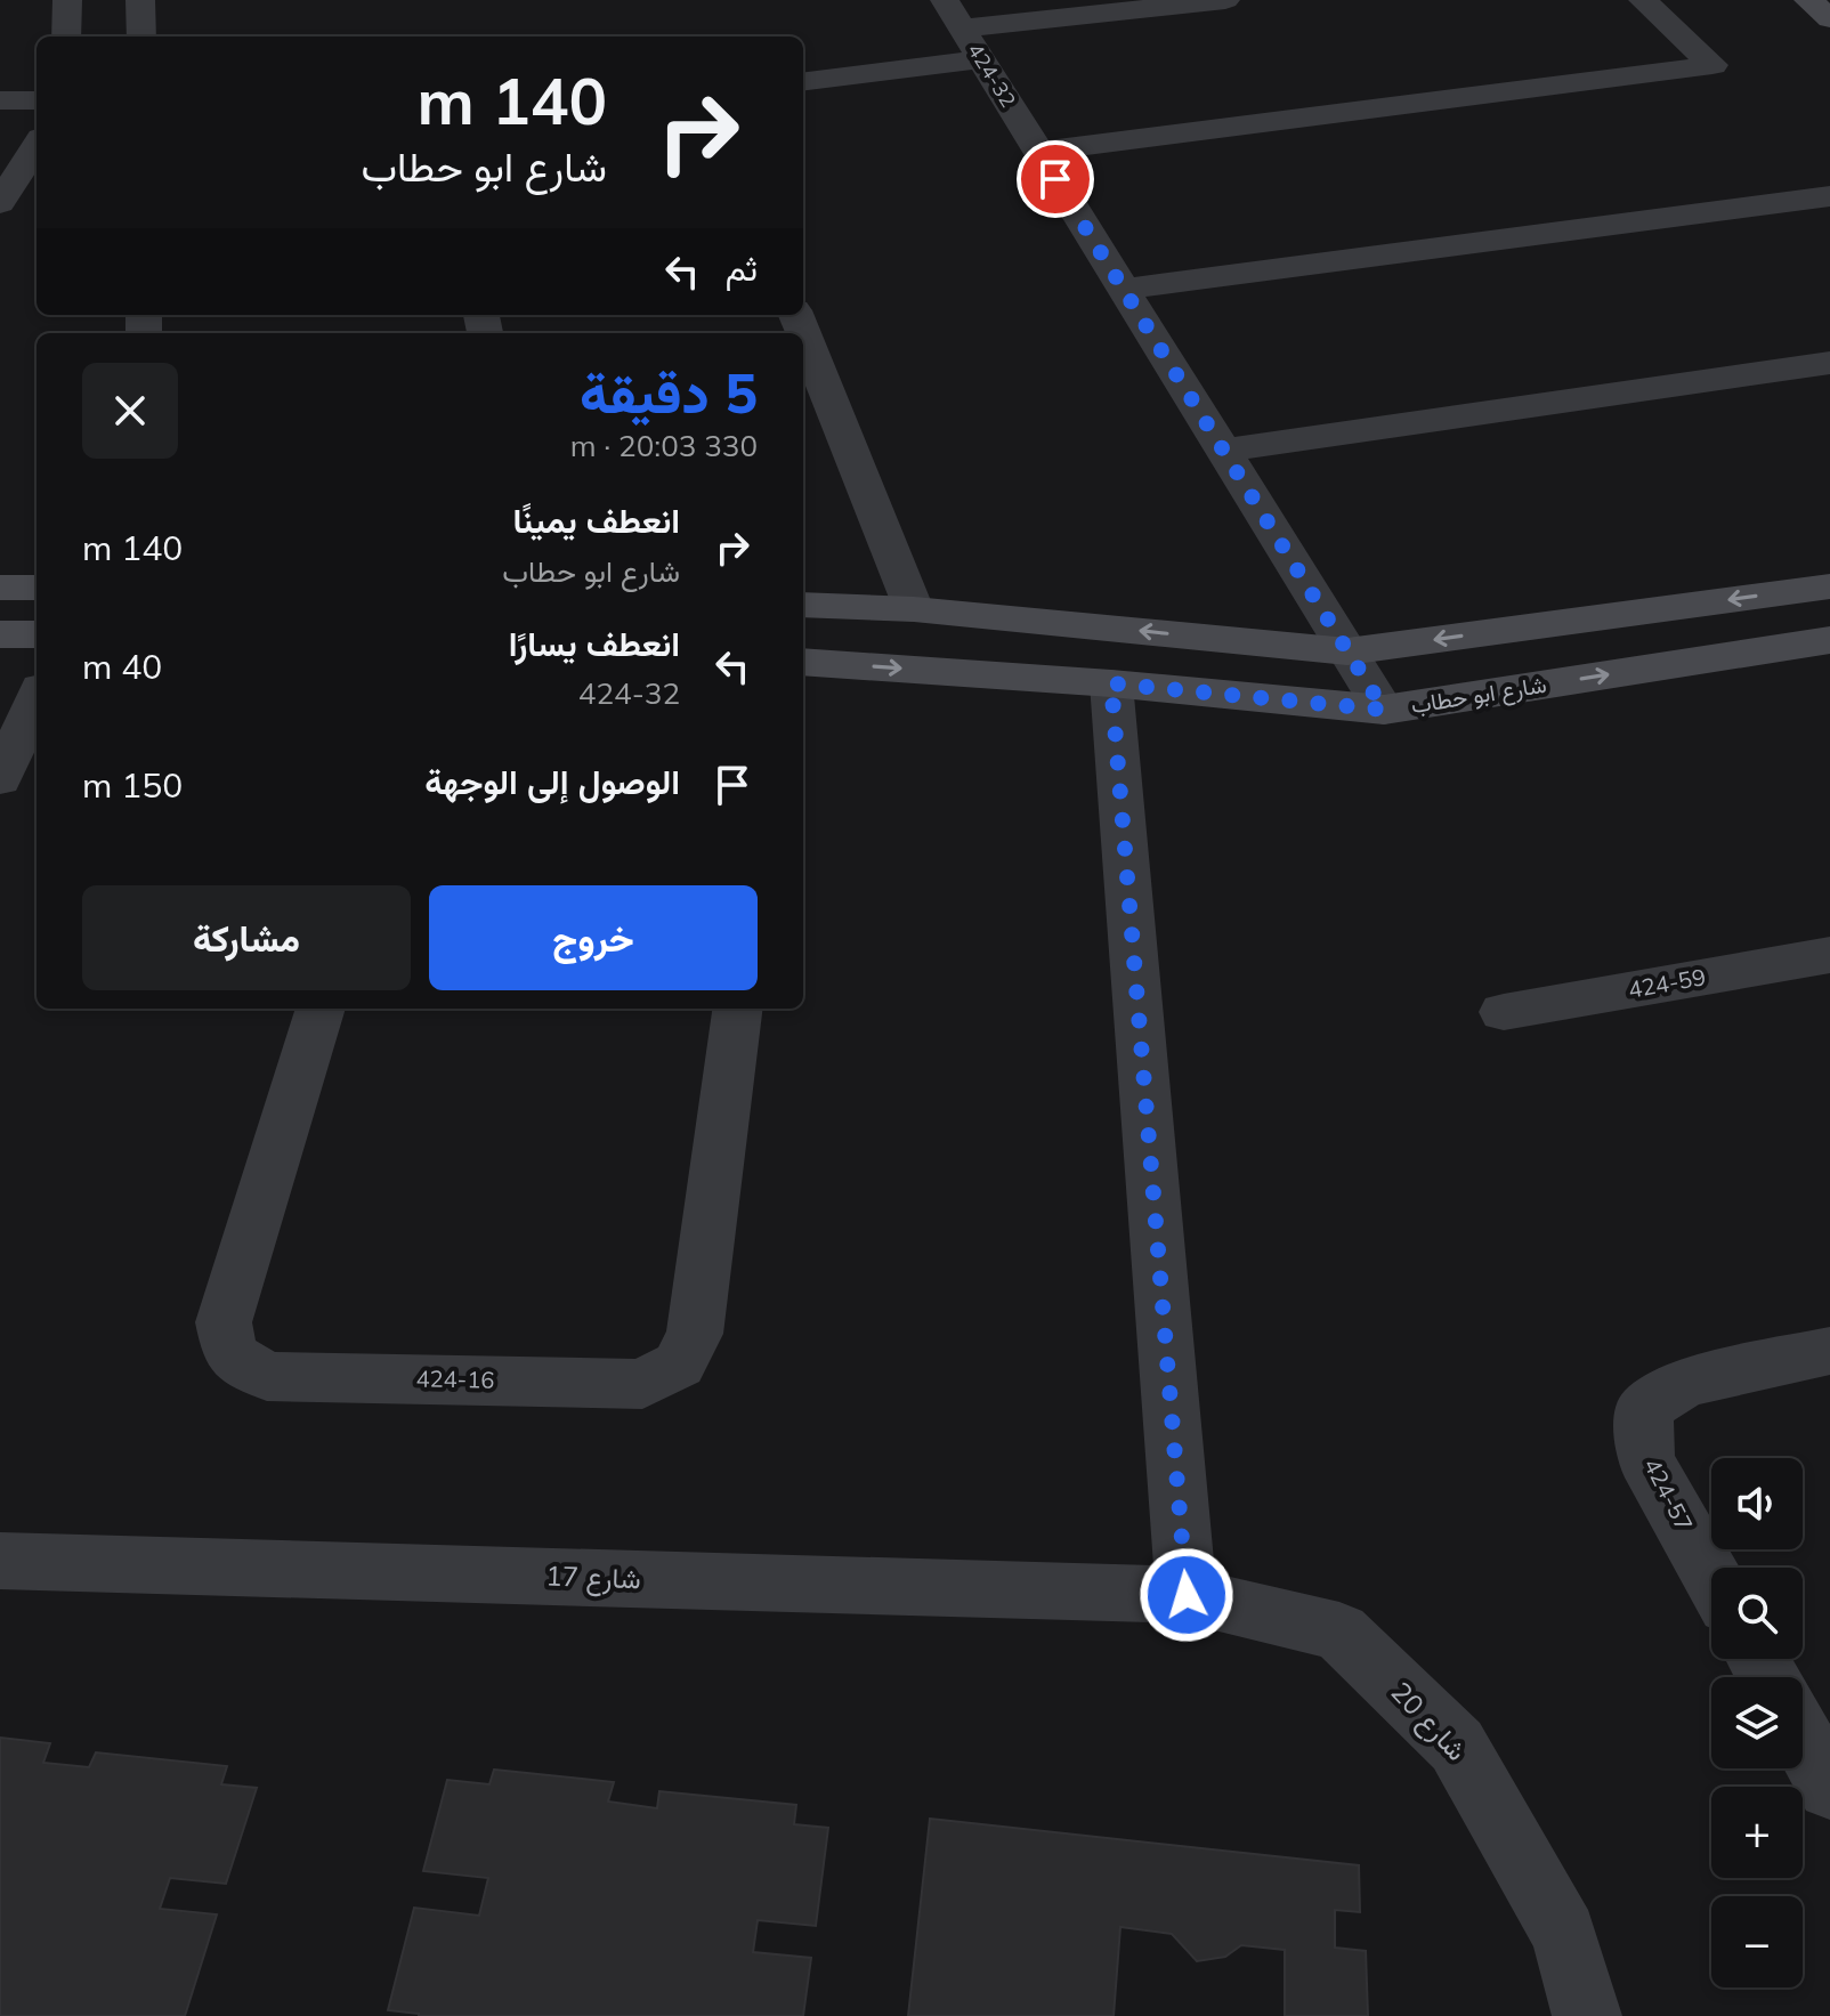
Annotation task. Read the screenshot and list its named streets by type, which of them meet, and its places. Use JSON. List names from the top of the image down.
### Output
{
  "streets": {
    "street": [
      "424-32",
      "شارع ابو حطاب",
      "424-59",
      "424-16",
      "424-57",
      "شارع 17",
      "شارع 20"
    ]
  },
  "crossings": [
    ["424-32", "شارع ابو حطاب"],
    ["شارع 17", "شارع 20"]
  ],
  "page": {
    "turn": ["140 m", "شارع ابو حطاب"],
    "then": "ثم",
    "heading": ["5 دقيقة", "330 m · 20:03"],
    "list": [
      {
        "name": "انعطف يمينًا",
        "note": "شارع ابو حطاب",
        "value": "140 m"
      },
      {
        "name": "انعطف يسارًا",
        "note": "424-32",
        "value": "40 m"
      },
      {
        "name": "الوصول إلى الوجهة",
        "value": "150 m"
      }
    ],
    "buttons": ["خروج", "مشاركة"],
    "map_buttons": ["+", "−"]
  }
}
